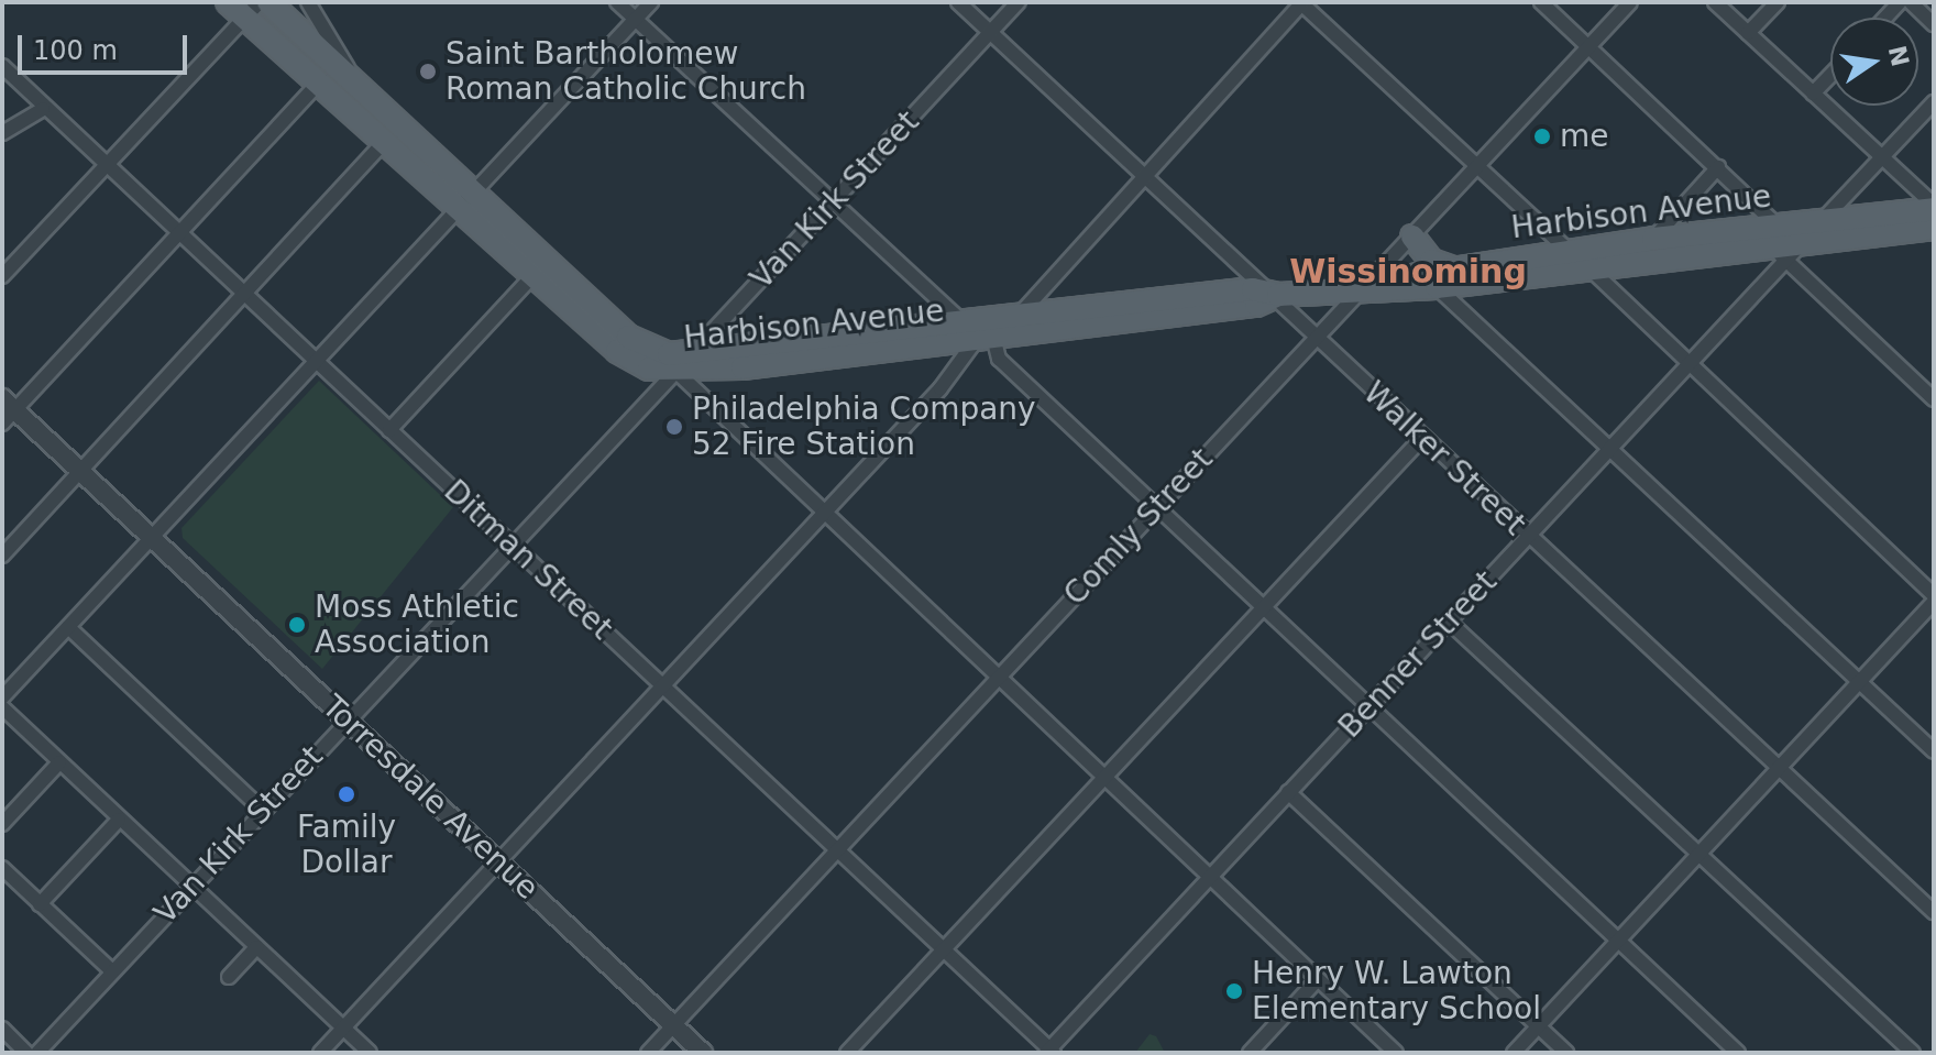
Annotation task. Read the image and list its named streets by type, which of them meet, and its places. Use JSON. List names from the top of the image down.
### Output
{
  "streets": {
    "main road": ["Harbison Avenue"],
    "street": [
      "Van Kirk Street",
      "Walker Street",
      "Comly Street",
      "Ditman Street",
      "Benner Street",
      "Torresdale Avenue"
    ]
  },
  "crossings": [
    ["Van Kirk Street", "Harbison Avenue"],
    ["Van Kirk Street", "Walker Street"],
    ["Van Kirk Street", "Ditman Street"],
    ["Van Kirk Street", "Torresdale Avenue"],
    ["Harbison Avenue", "Walker Street"],
    ["Harbison Avenue", "Comly Street"],
    ["Harbison Avenue", "Benner Street"],
    ["Walker Street", "Comly Street"],
    ["Walker Street", "Benner Street"],
    ["Comly Street", "Ditman Street"],
    ["Comly Street", "Torresdale Avenue"],
    ["Ditman Street", "Benner Street"]
  ],
  "districts": ["Wissinoming"],
  "places": [
    "Saint Bartholomew Roman Catholic Church",
    "me",
    "Philadelphia Company 52 Fire Station",
    "Moss Athletic Association",
    "Family Dollar",
    "Henry W. Lawton Elementary School"
  ],
  "scale_bar": "100 m",
  "north": "right"
}
